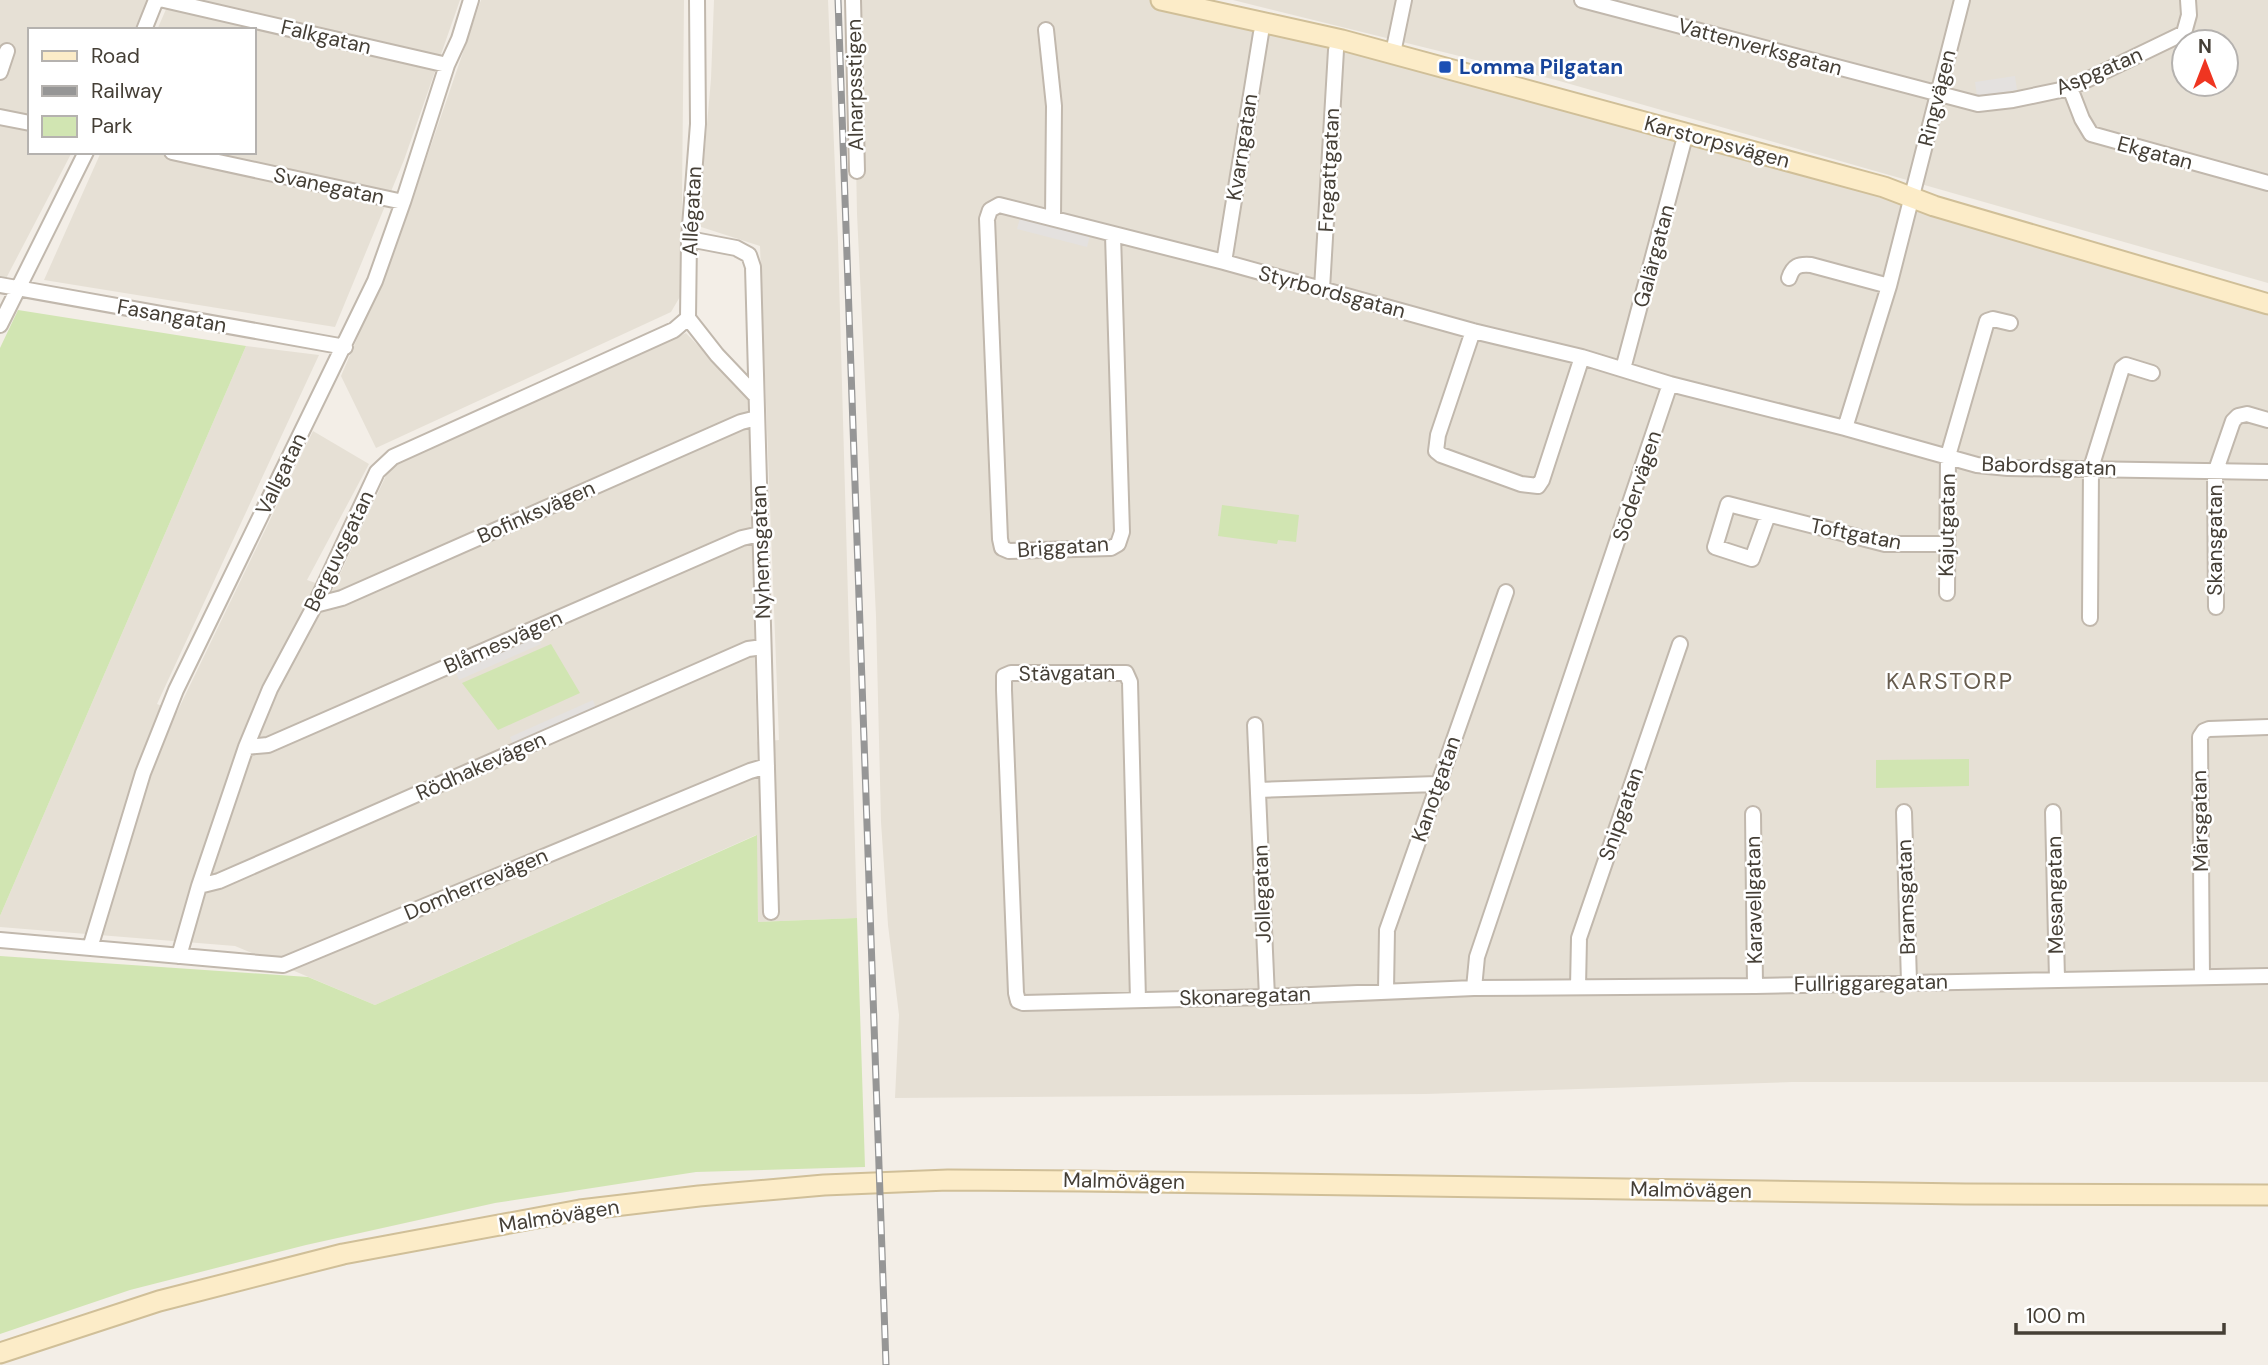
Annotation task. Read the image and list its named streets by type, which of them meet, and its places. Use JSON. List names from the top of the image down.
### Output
{
  "streets": {
    "main road": ["Karstorpsvägen", "Malmövägen"],
    "street": [
      "Falkgatan",
      "Vattenverksgatan",
      "Aspgatan",
      "Alnarpsstigen",
      "Ringvägen",
      "Kvarngatan",
      "Ekgatan",
      "Fregattgatan",
      "Svanegatan",
      "Allégatan",
      "Galärgatan",
      "Styrbordsgatan",
      "Fasangatan",
      "Babordsgatan",
      "Vallgatan",
      "Södervägen",
      "Bofinksvägen",
      "Kajutgatan",
      "Toftgatan",
      "Skansgatan",
      "Briggatan",
      "Berguvsgatan",
      "Nyhemsgatan",
      "Blåmesvägen",
      "Stävgatan",
      "Rödhakevägen",
      "Kanotgatan",
      "Snipgatan",
      "Märsgatan",
      "Domherrevägen",
      "Jollegatan",
      "Mesangatan",
      "Bramsgatan",
      "Karavellgatan",
      "Fullriggaregatan",
      "Skonaregatan"
    ]
  },
  "crossings": [
    ["Falkgatan", "Vallgatan"],
    ["Vattenverksgatan", "Aspgatan"],
    ["Vattenverksgatan", "Ringvägen"],
    ["Aspgatan", "Ringvägen"],
    ["Aspgatan", "Ekgatan"],
    ["Ringvägen", "Karstorpsvägen"],
    ["Kvarngatan", "Styrbordsgatan"],
    ["Fregattgatan", "Styrbordsgatan"],
    ["Svanegatan", "Vallgatan"],
    ["Allégatan", "Berguvsgatan"],
    ["Allégatan", "Nyhemsgatan"],
    ["Galärgatan", "Styrbordsgatan"],
    ["Styrbordsgatan", "Södervägen"],
    ["Styrbordsgatan", "Briggatan"],
    ["Fasangatan", "Vallgatan"],
    ["Babordsgatan", "Kajutgatan"],
    ["Babordsgatan", "Skansgatan"],
    ["Vallgatan", "Domherrevägen"],
    ["Södervägen", "Fullriggaregatan"],
    ["Södervägen", "Skonaregatan"],
    ["Bofinksvägen", "Berguvsgatan"],
    ["Bofinksvägen", "Nyhemsgatan"],
    ["Kajutgatan", "Toftgatan"],
    ["Berguvsgatan", "Blåmesvägen"],
    ["Berguvsgatan", "Rödhakevägen"],
    ["Berguvsgatan", "Domherrevägen"],
    ["Nyhemsgatan", "Blåmesvägen"],
    ["Nyhemsgatan", "Rödhakevägen"],
    ["Nyhemsgatan", "Domherrevägen"],
    ["Stävgatan", "Skonaregatan"],
    ["Kanotgatan", "Skonaregatan"],
    ["Snipgatan", "Fullriggaregatan"],
    ["Märsgatan", "Fullriggaregatan"],
    ["Jollegatan", "Skonaregatan"],
    ["Mesangatan", "Fullriggaregatan"],
    ["Bramsgatan", "Fullriggaregatan"],
    ["Karavellgatan", "Fullriggaregatan"],
    ["Fullriggaregatan", "Skonaregatan"]
  ],
  "districts": ["KARSTORP"],
  "places": {
    "transit": ["Lomma Pilgatan"]
  },
  "legend": ["Road", "Railway", "Park"],
  "scale_bar": "100 m",
  "north": "top"
}
